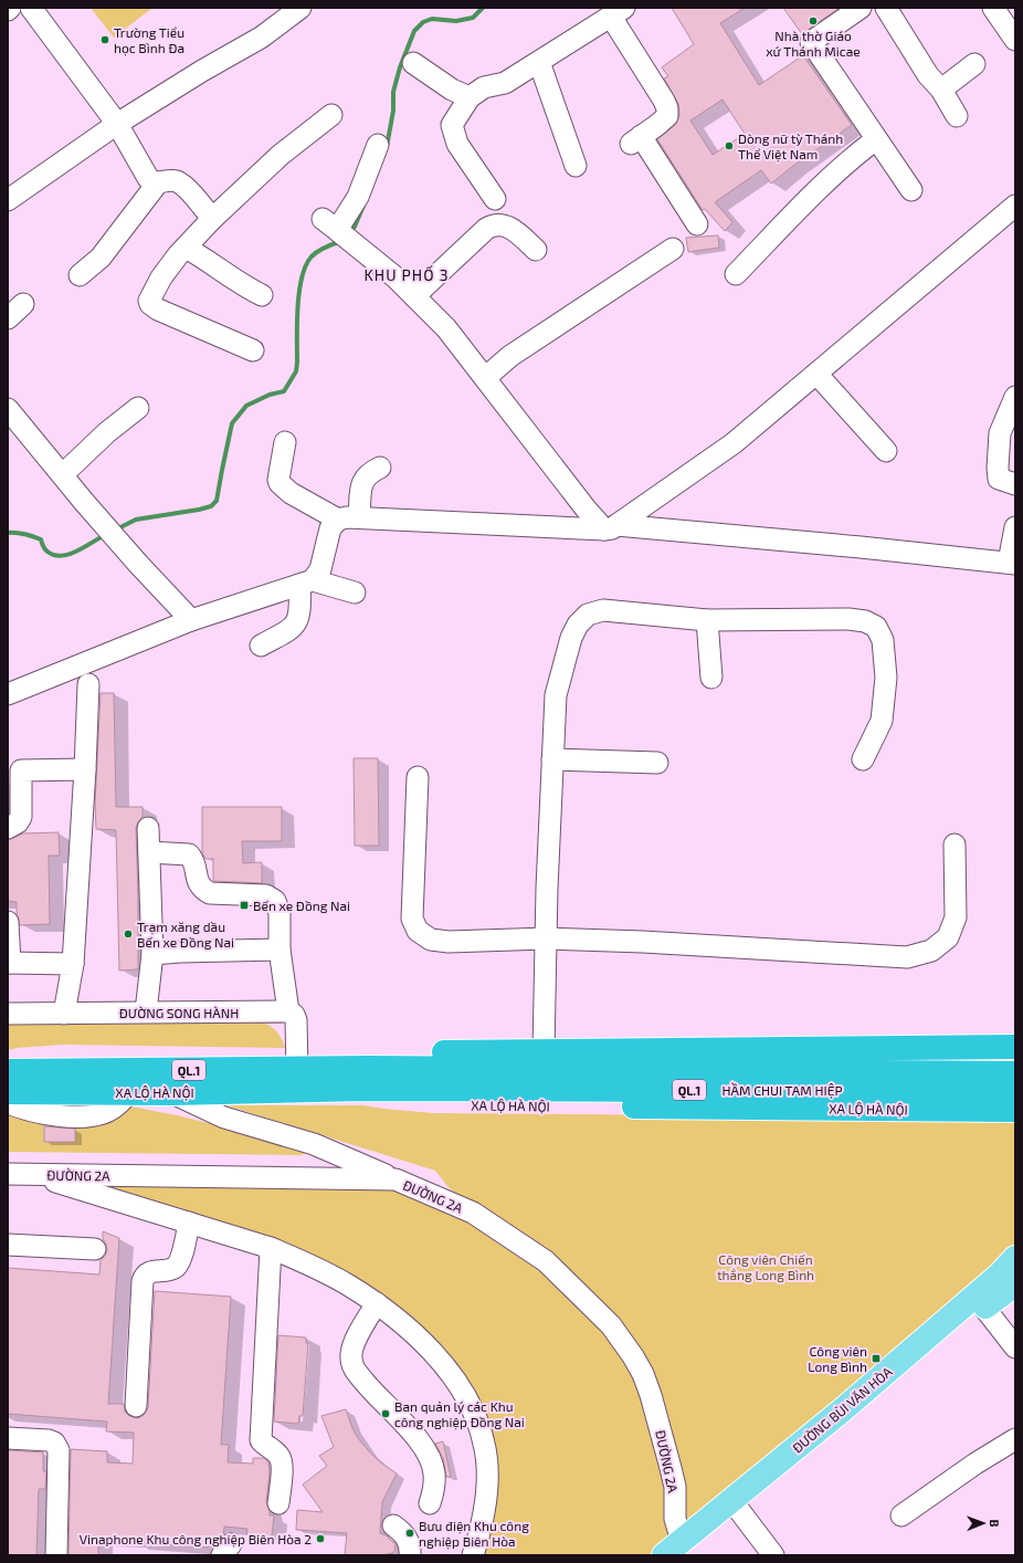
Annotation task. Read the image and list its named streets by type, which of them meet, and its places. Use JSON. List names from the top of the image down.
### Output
{
  "streets": {
    "highway": ["QL.1", "HẦM CHUI TAM HIỆP", "XA LỘ HÀ NỘI"],
    "main road": ["ĐƯỜNG BÙI VĂN HÒA"],
    "street": ["ĐƯỜNG SONG HÀNH", "ĐƯỜNG 2A"]
  },
  "crossings": [
    ["HẦM CHUI TAM HIỆP", "XA LỘ HÀ NỘI"],
    ["ĐƯỜNG 2A", "ĐƯỜNG BÙI VĂN HÒA"]
  ],
  "districts": ["KHU PHỐ 3"],
  "parks": ["Công viên Chiến thắng Long Bình"],
  "places": {
    "other": [
      "Nhà thờ Giáo xứ Thánh Micae",
      "Trường Tiểu học Bình Đa",
      "Dòng nữ tỳ Thánh Thể Việt Nam",
      "Trạm xăng dầu Bến xe Đồng Nai",
      "Ban quản lý các Khu công nghiệp Đồng Nai",
      "Bưu điện Khu công nghiệp Biên Hòa",
      "Vinaphone Khu công nghiệp Biên Hòa 2"
    ],
    "transit": ["Bến xe Đồng Nai", "Công viên Long Bình"]
  },
  "north": "right"
}
